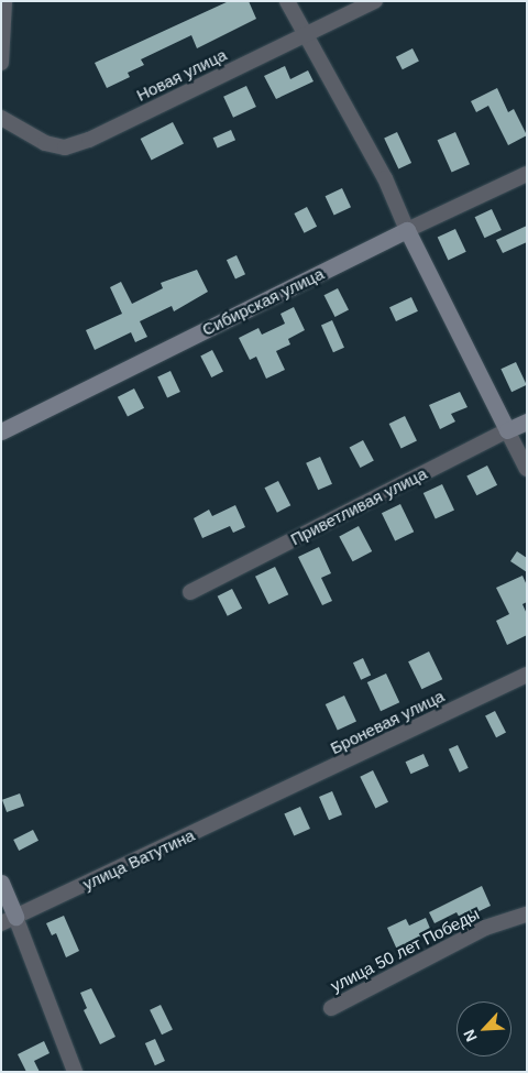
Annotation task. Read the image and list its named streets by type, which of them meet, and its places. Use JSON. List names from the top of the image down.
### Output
{
  "streets": {
    "street": [
      "Новая улица",
      "Сибирская улица",
      "Приветливая улица",
      "Броневая улица",
      "улица Ватутина",
      "улица 50 лет Победы"
    ]
  },
  "crossings": [
    ["Броневая улица", "улица Ватутина"]
  ],
  "north": "bottom left"
}
